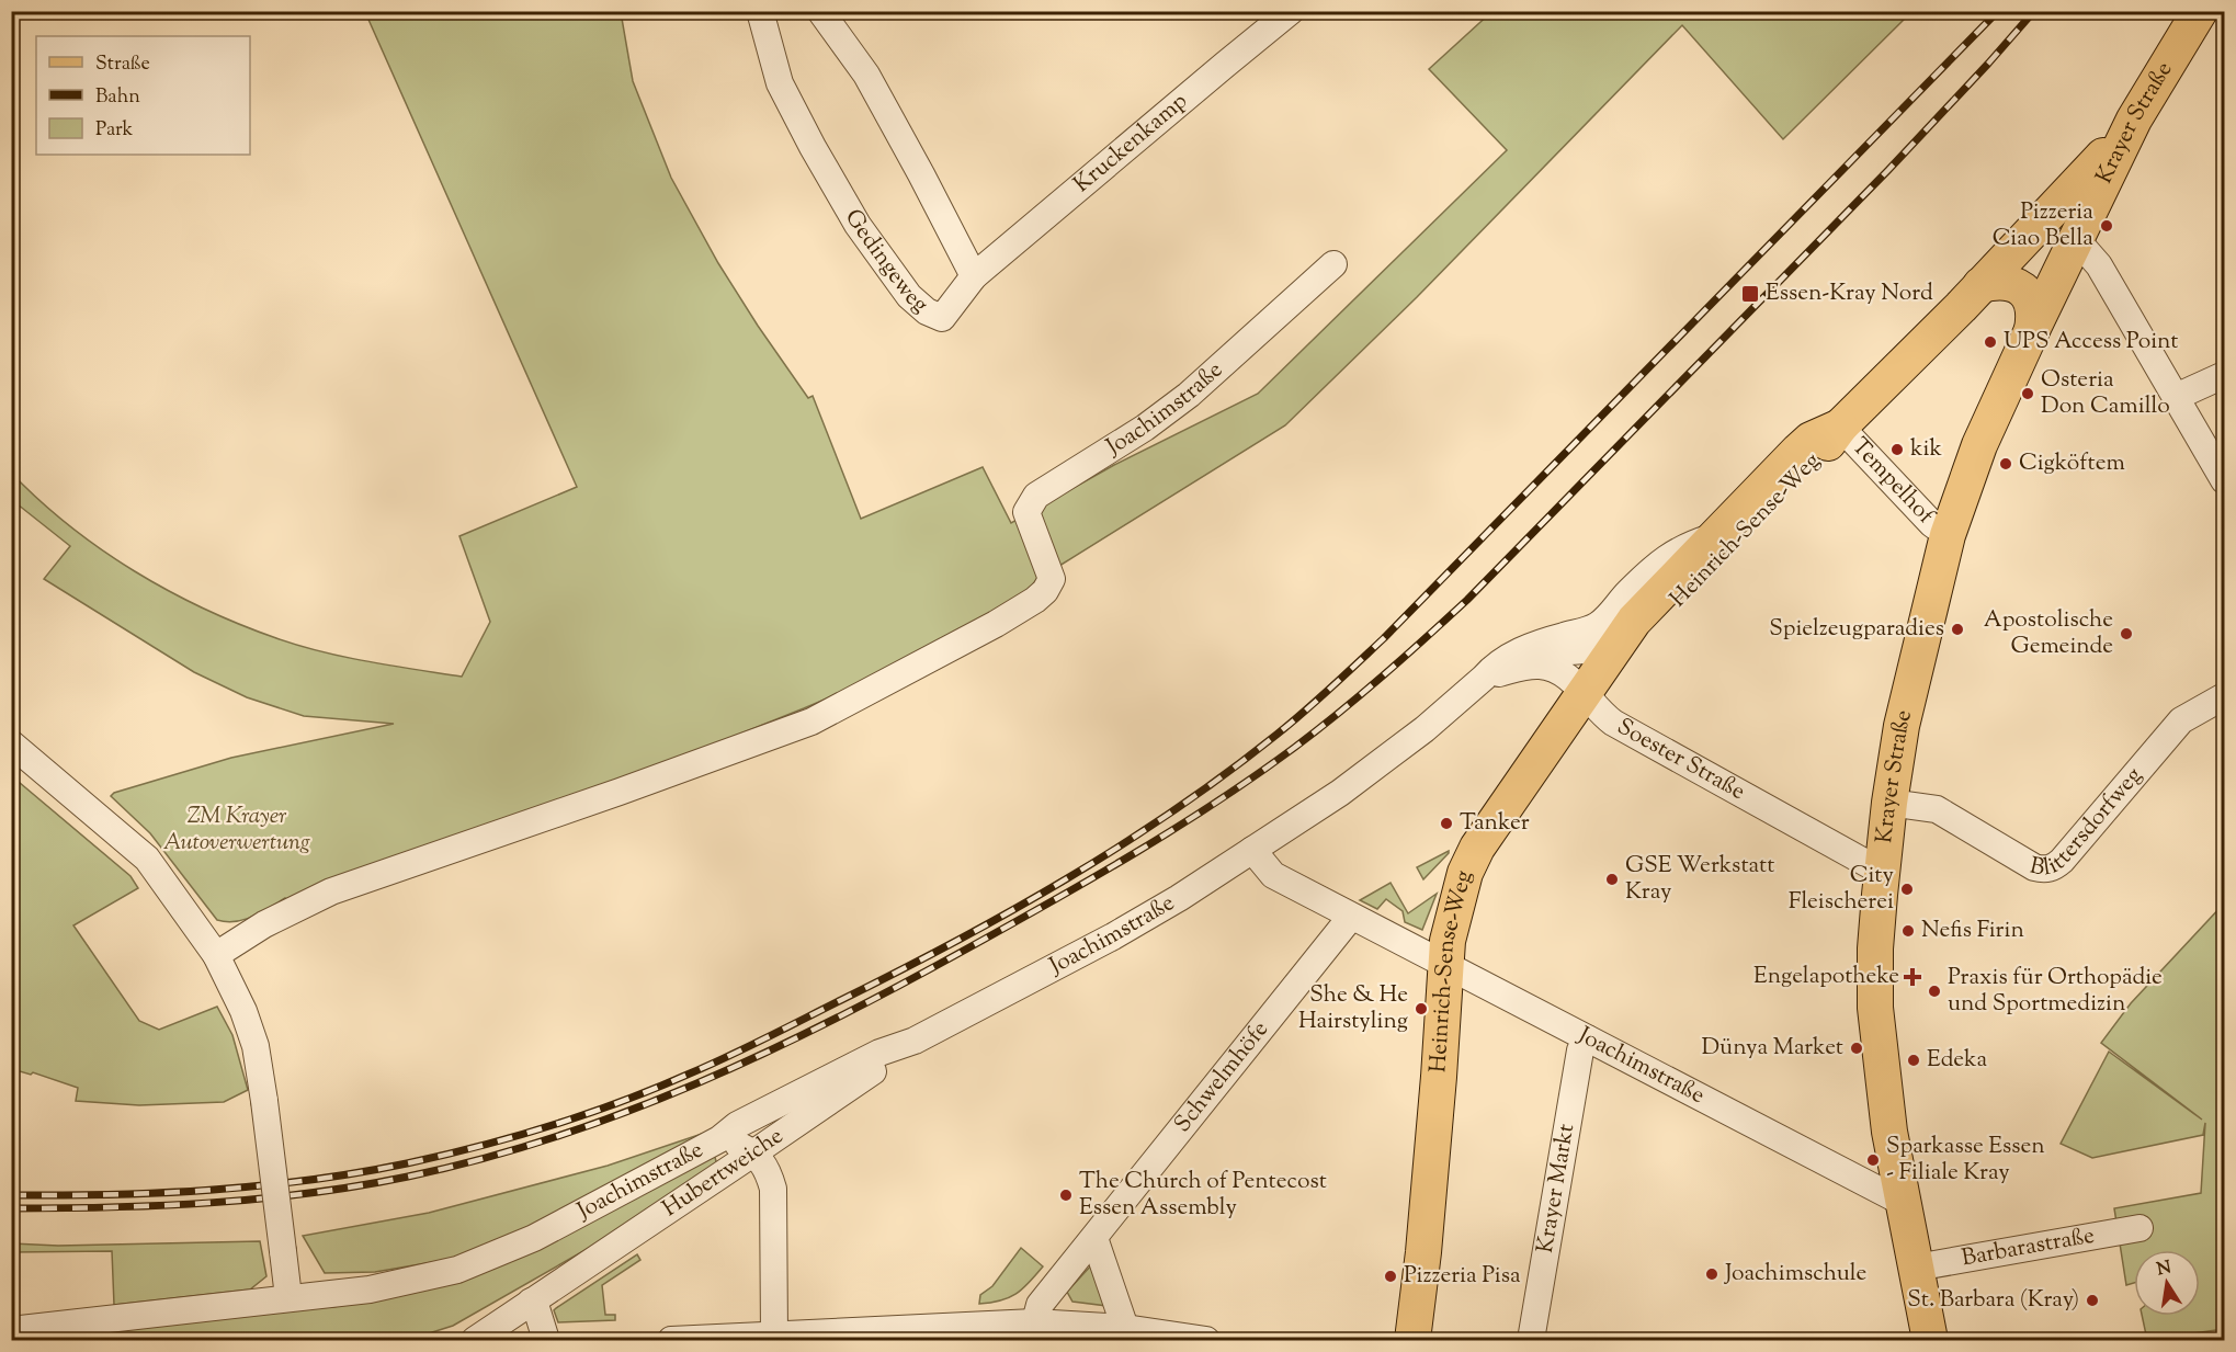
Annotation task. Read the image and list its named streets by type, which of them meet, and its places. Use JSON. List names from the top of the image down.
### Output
{
  "streets": {
    "main road": ["Krayer Straße", "Heinrich-Sense-Weg"],
    "street": [
      "Kruckenkamp",
      "Gedingeweg",
      "Joachimstraße",
      "Tempelhof",
      "Soester Straße",
      "Blittersdorfweg",
      "Schwelmhöfe",
      "Hubertweiche",
      "Krayer Markt",
      "Barbarastraße"
    ]
  },
  "crossings": [
    ["Krayer Straße", "Joachimstraße"],
    ["Krayer Straße", "Tempelhof"],
    ["Krayer Straße", "Heinrich-Sense-Weg"],
    ["Krayer Straße", "Soester Straße"],
    ["Krayer Straße", "Blittersdorfweg"],
    ["Krayer Straße", "Barbarastraße"],
    ["Kruckenkamp", "Gedingeweg"],
    ["Joachimstraße", "Heinrich-Sense-Weg"],
    ["Joachimstraße", "Soester Straße"],
    ["Joachimstraße", "Schwelmhöfe"],
    ["Joachimstraße", "Hubertweiche"],
    ["Joachimstraße", "Krayer Markt"],
    ["Tempelhof", "Heinrich-Sense-Weg"],
    ["Heinrich-Sense-Weg", "Soester Straße"]
  ],
  "parks": ["ZM Krayer Autoverwertung"],
  "places": {
    "other": [
      "Pizzeria Ciao Bella",
      "UPS Access Point",
      "Osteria Don Camillo",
      "kik",
      "Cigköftem",
      "Spielzeugparadies",
      "Apostolische Gemeinde",
      "Tanker",
      "GSE Werkstatt Kray",
      "City Fleischerei",
      "Nefis Firin",
      "Praxis für Orthopädie und Sportmedizin",
      "She & He Hairstyling",
      "Dünya Market",
      "Edeka",
      "Sparkasse Essen - Filiale Kray",
      "The Church of Pentecost Essen Assembly",
      "Joachimschule",
      "Pizzeria Pisa",
      "St. Barbara (Kray)"
    ],
    "transit": ["Essen-Kray Nord"],
    "health": ["Engelapotheke"]
  },
  "legend": ["Straße", "Bahn", "Park"],
  "north": "top"
}
